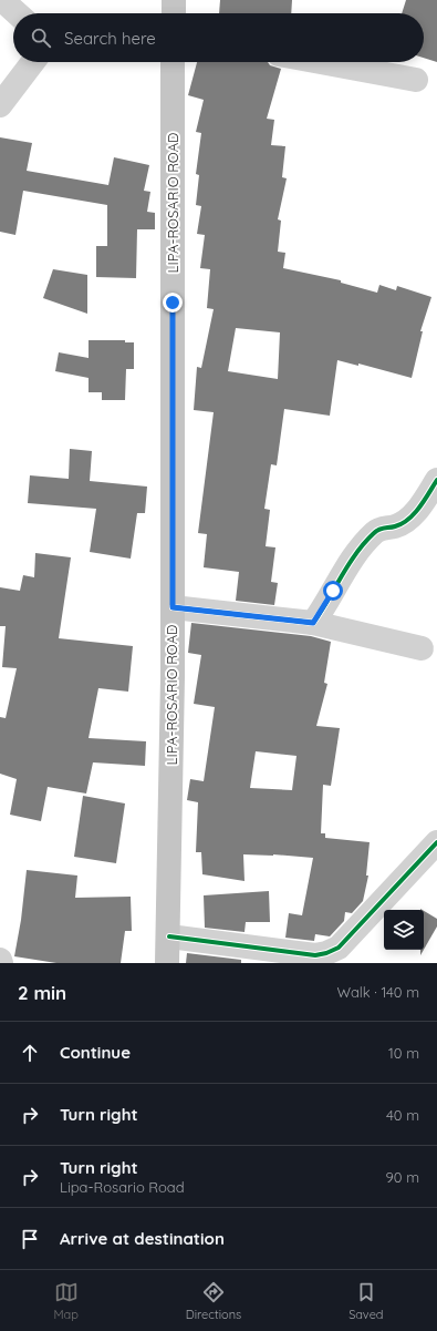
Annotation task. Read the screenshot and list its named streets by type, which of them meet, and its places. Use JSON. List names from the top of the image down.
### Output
{
  "streets": {
    "main road": ["LIPA-ROSARIO ROAD"]
  },
  "page": {
    "search": "Search here",
    "heading": ["2 min", "Walk · 140 m"],
    "list": [
      ["Continue", "10 m"],
      ["Turn right", "40 m"],
      ["Turn right", "Lipa-Rosario Road", "90 m"],
      "Arrive at destination"
    ],
    "nav": ["Map", "Directions", "Saved"]
  }
}
